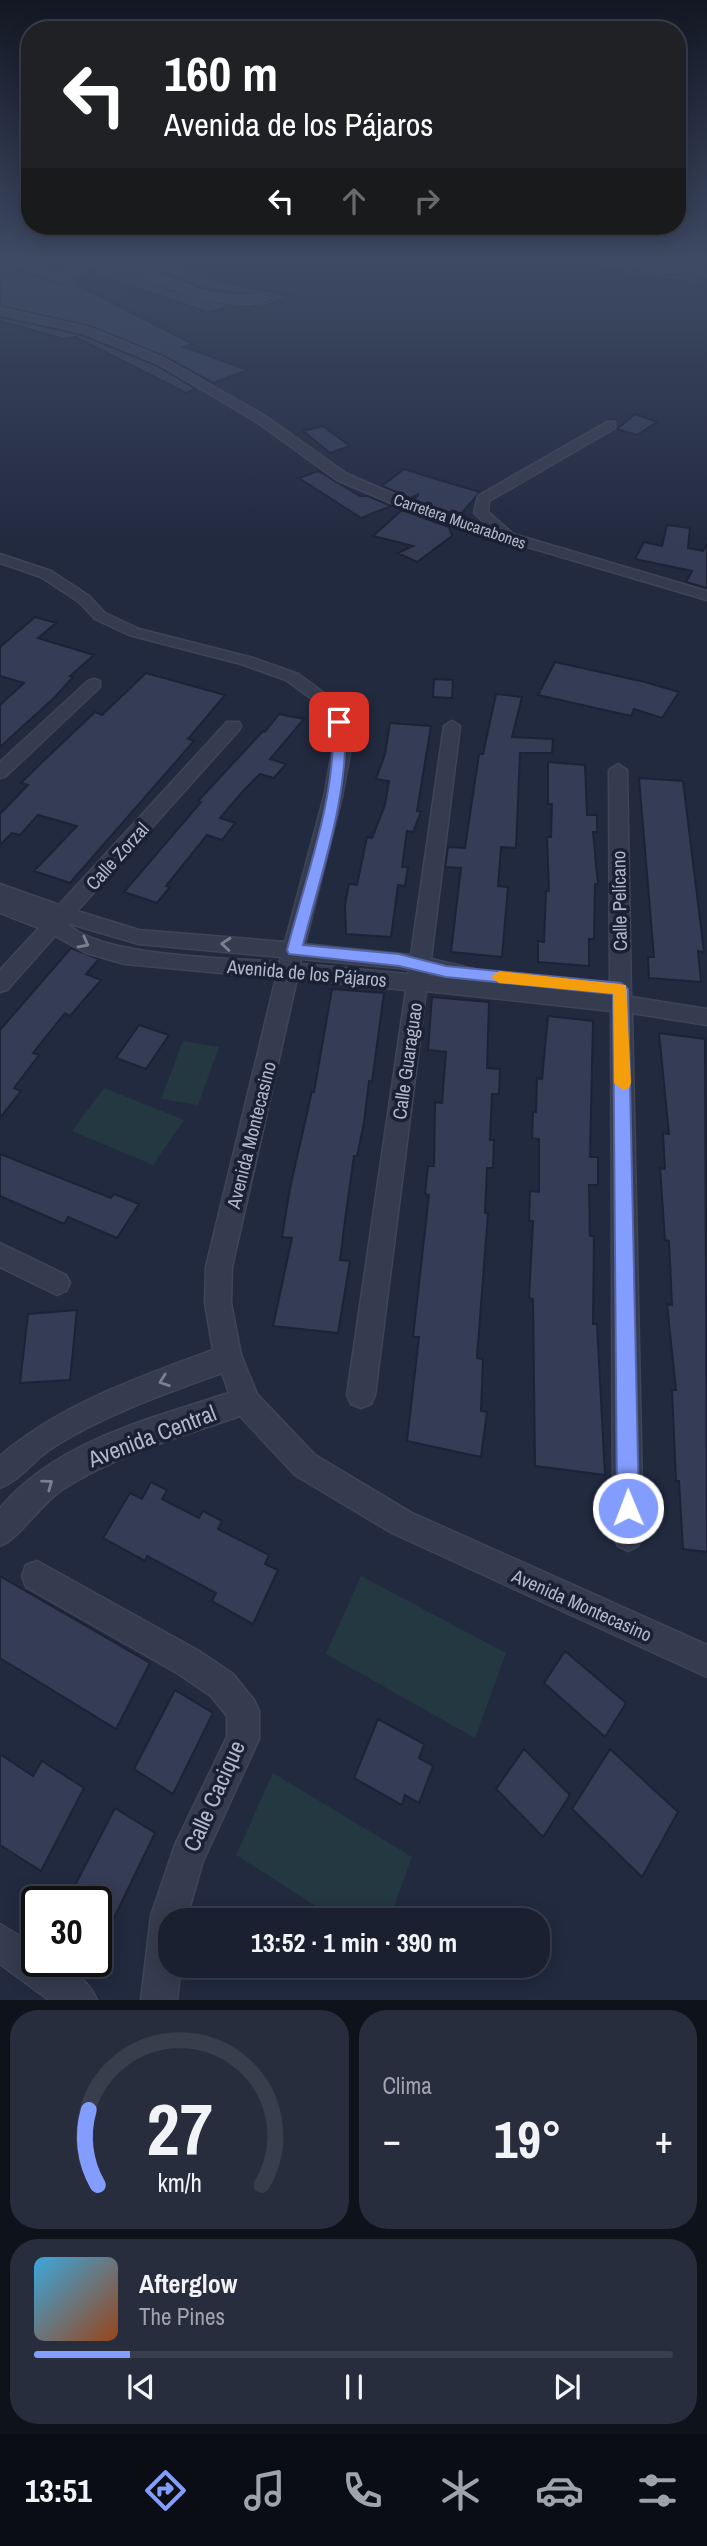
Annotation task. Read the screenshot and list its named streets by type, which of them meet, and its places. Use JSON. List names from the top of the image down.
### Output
{
  "streets": {
    "street": [
      "Carretera Mucarabones",
      "Calle Zorzal",
      "Calle Pelícano",
      "Avenida de los Pájaros",
      "Calle Guaraguao",
      "Avenida Montecasino",
      "Avenida Central",
      "Calle Cacique"
    ]
  },
  "crossings": [
    ["Calle Zorzal", "Avenida de los Pájaros"],
    ["Calle Pelícano", "Avenida de los Pájaros"],
    ["Avenida de los Pájaros", "Calle Guaraguao"],
    ["Avenida de los Pájaros", "Avenida Montecasino"],
    ["Avenida Montecasino", "Avenida Central"]
  ],
  "page": {
    "turn": ["160 m", "Avenida de los Pájaros"],
    "limit": "30",
    "trip": "13:52 · 1 min · 390 m",
    "tile": "Clima",
    "heat": ["−", "19°", "+"],
    "song": ["Afterglow", "The Pines"],
    "tabs": "13:51",
    "gauge": ["27", "km/h"]
  }
}
